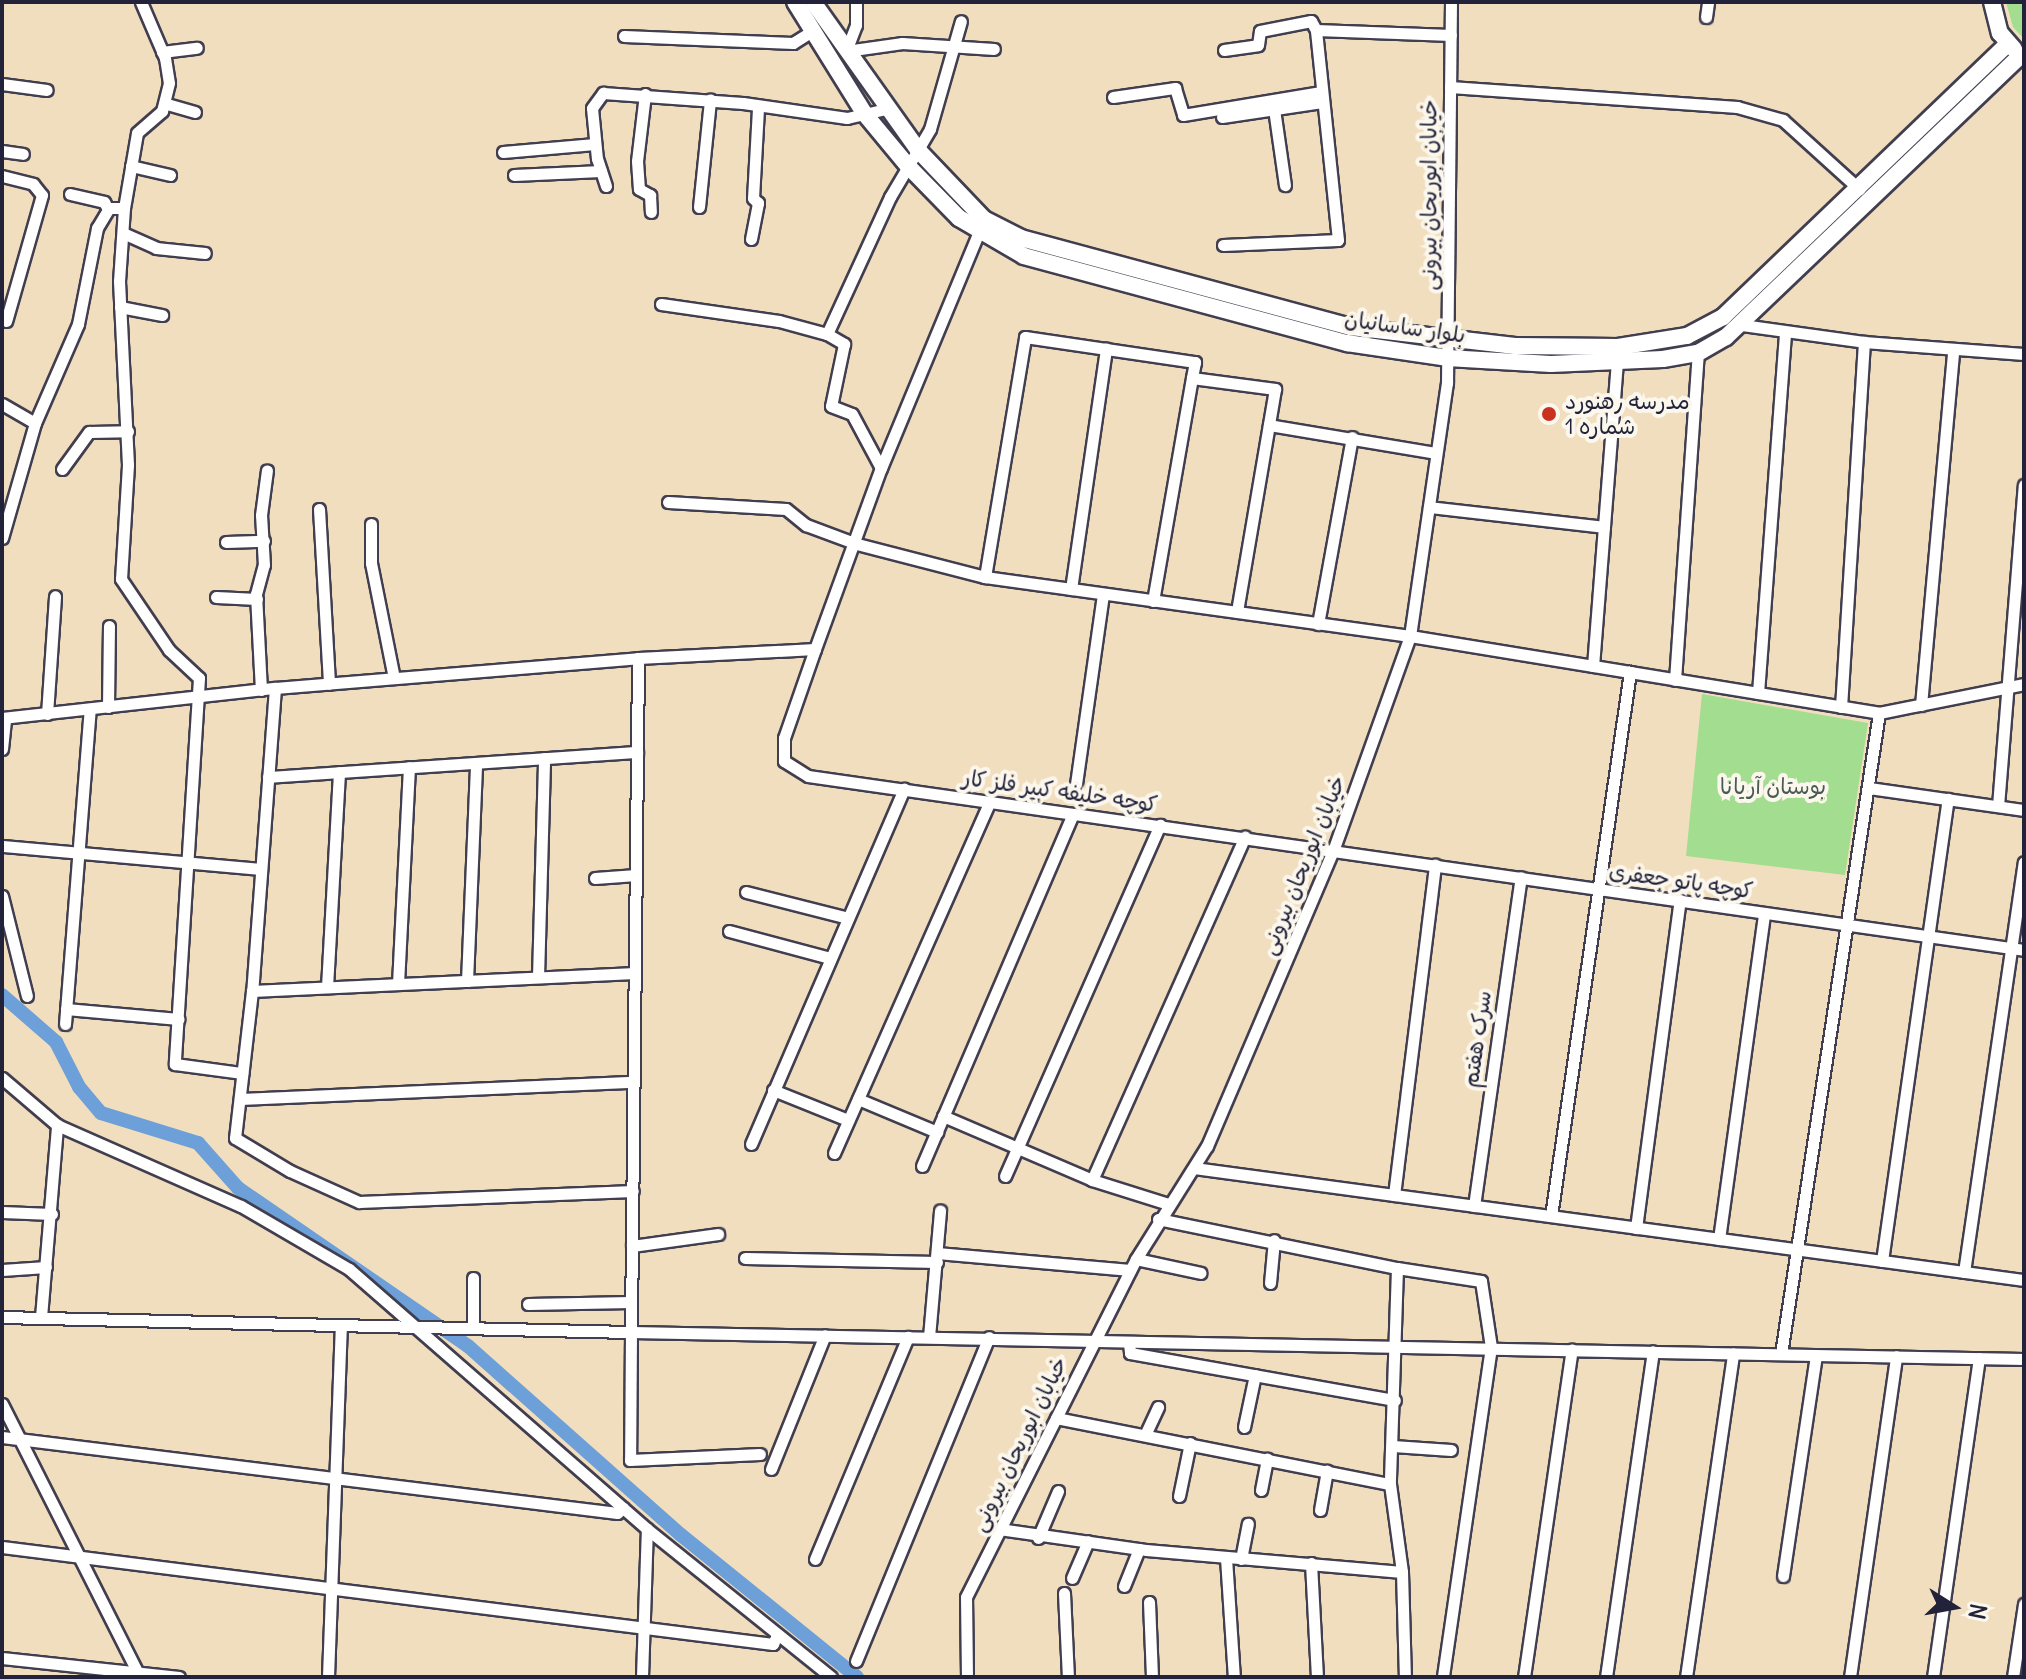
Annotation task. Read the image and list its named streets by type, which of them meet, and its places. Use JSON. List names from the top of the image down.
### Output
{
  "streets": {
    "highway": ["بلوار ساسانیان"],
    "street": [
      "خیابان ابوریحان بیرونی",
      "کوچه خلیفه کبیر فلز کار",
      "کوچه پاتو جعفری",
      "سرک هفتم"
    ]
  },
  "crossings": [
    ["خیابان ابوریحان بیرونی", "بلوار ساسانیان"],
    ["خیابان ابوریحان بیرونی", "کوچه خلیفه کبیر فلز کار"],
    ["خیابان ابوریحان بیرونی", "کوچه پاتو جعفری"],
    ["کوچه خلیفه کبیر فلز کار", "کوچه پاتو جعفری"],
    ["کوچه پاتو جعفری", "سرک هفتم"]
  ],
  "parks": ["بوستان آریانا"],
  "places": ["مدرسه رهنورد شماره 1"],
  "north": "right"
}
